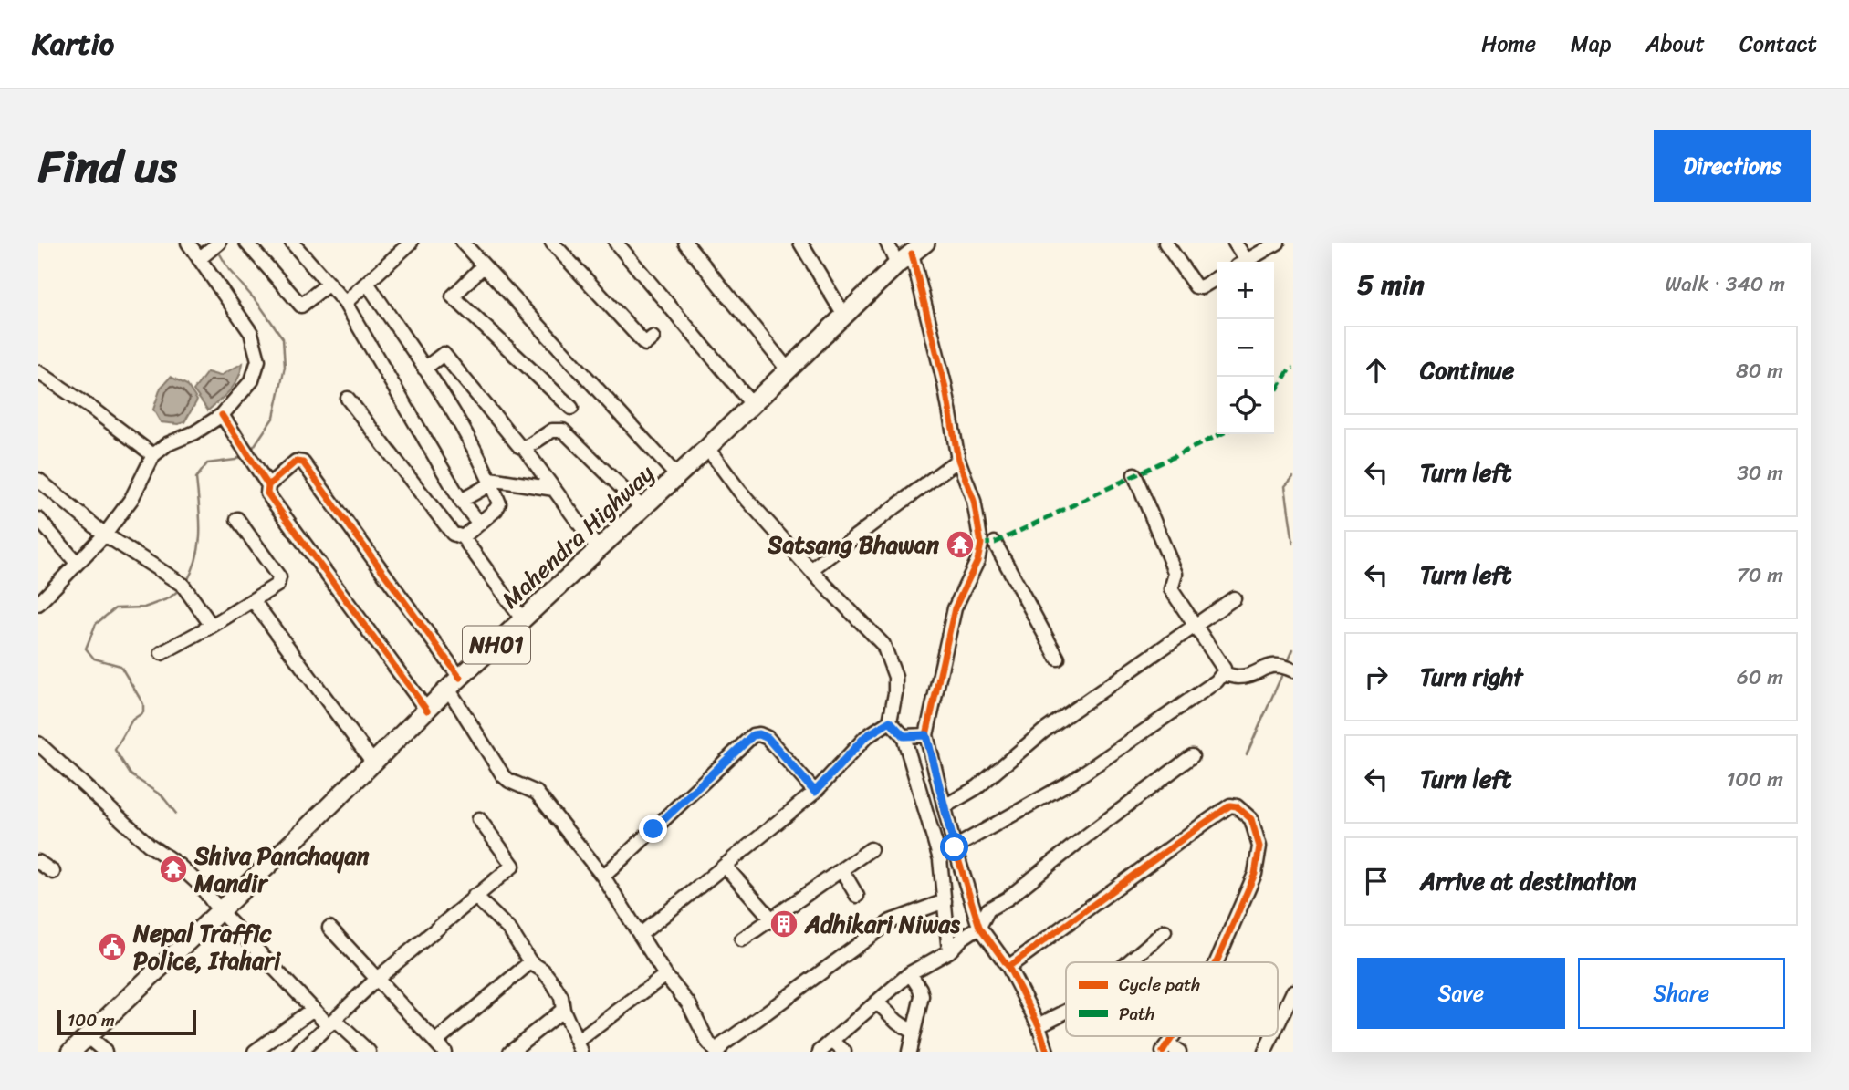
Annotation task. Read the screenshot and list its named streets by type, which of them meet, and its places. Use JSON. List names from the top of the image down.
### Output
{
  "streets": {
    "highway": ["Mahendra Highway", "NH01"]
  },
  "places": {
    "temple": ["Satsang Bhawan", "Shiva Panchayan Mandir"],
    "building": ["Adhikari Niwas"],
    "public building": ["Nepal Traffic Police, Itahari"]
  },
  "legend": ["Cycle path", "Path"],
  "scale_bar": "100 m",
  "page": {
    "header": "Kartio",
    "nav": [
      "Home",
      "Map",
      "About",
      "Contact"
    ],
    "title": "Find us",
    "buttons": [
      "Directions",
      ["Save", "Share"]
    ],
    "heading": ["5 min", "Walk · 340 m"],
    "map_buttons": ["+", "−"],
    "list": [
      ["Continue", "80 m"],
      ["Turn left", "30 m"],
      ["Turn left", "70 m"],
      ["Turn right", "60 m"],
      ["Turn left", "100 m"],
      "Arrive at destination"
    ],
    "scale": "100 m"
  }
}
